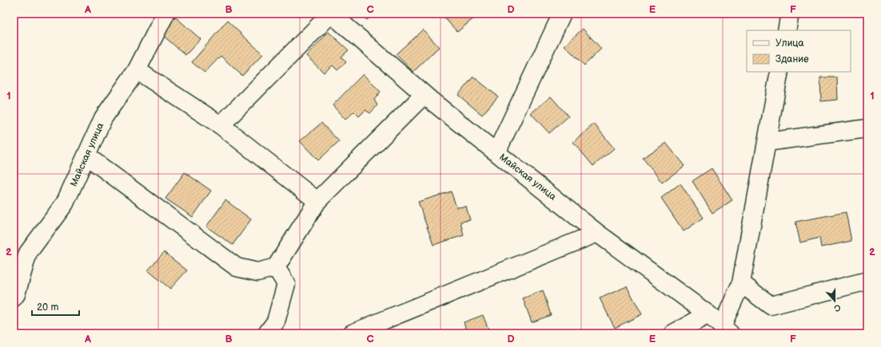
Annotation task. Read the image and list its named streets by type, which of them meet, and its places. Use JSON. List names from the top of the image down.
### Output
{
  "streets": {
    "street": ["Майская улица"]
  },
  "legend": ["Улица", "Здание"],
  "scale_bar": "20 m",
  "north": "bottom",
  "grid": {
    "columns": [
      "A",
      "B",
      "C",
      "D",
      "E",
      "F"
    ],
    "rows": ["1", "2"]
  }
}
